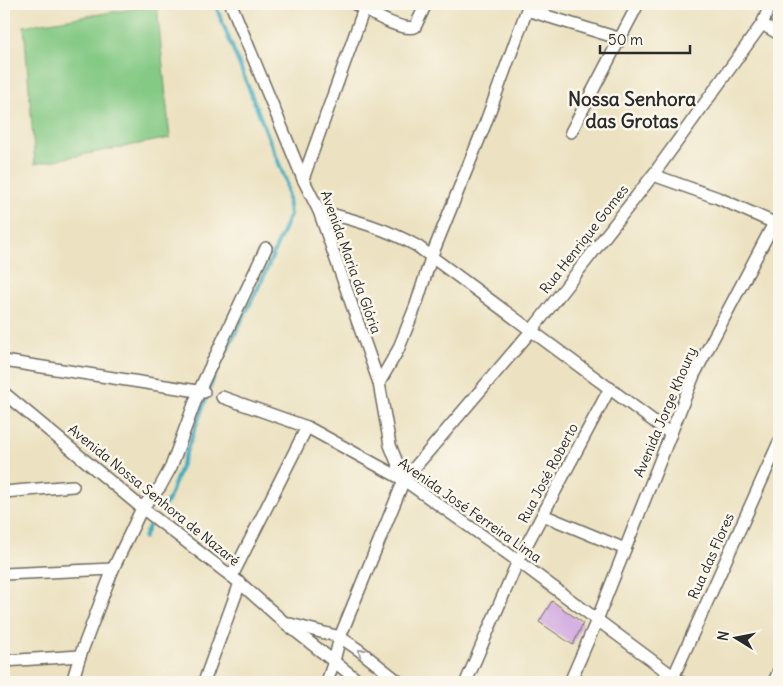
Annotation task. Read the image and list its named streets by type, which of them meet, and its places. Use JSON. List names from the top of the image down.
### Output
{
  "streets": {
    "street": [
      "Rua Henrique Gomes",
      "Avenida Maria da Glória",
      "Avenida Jorge Khoury",
      "Rua José Roberto",
      "Avenida Nossa Senhora de Nazaré",
      "Avenida José Ferreira Lima",
      "Rua das Flores"
    ]
  },
  "crossings": [
    ["Rua Henrique Gomes", "Avenida Maria da Glória"],
    ["Rua Henrique Gomes", "Avenida Nossa Senhora de Nazaré"],
    ["Rua Henrique Gomes", "Avenida José Ferreira Lima"],
    ["Avenida Maria da Glória", "Avenida José Ferreira Lima"],
    ["Avenida Jorge Khoury", "Avenida José Ferreira Lima"],
    ["Rua José Roberto", "Avenida José Ferreira Lima"],
    ["Avenida José Ferreira Lima", "Rua das Flores"]
  ],
  "districts": ["Nossa Senhora das Grotas"],
  "scale_bar": "50 m",
  "north": "left"
}
